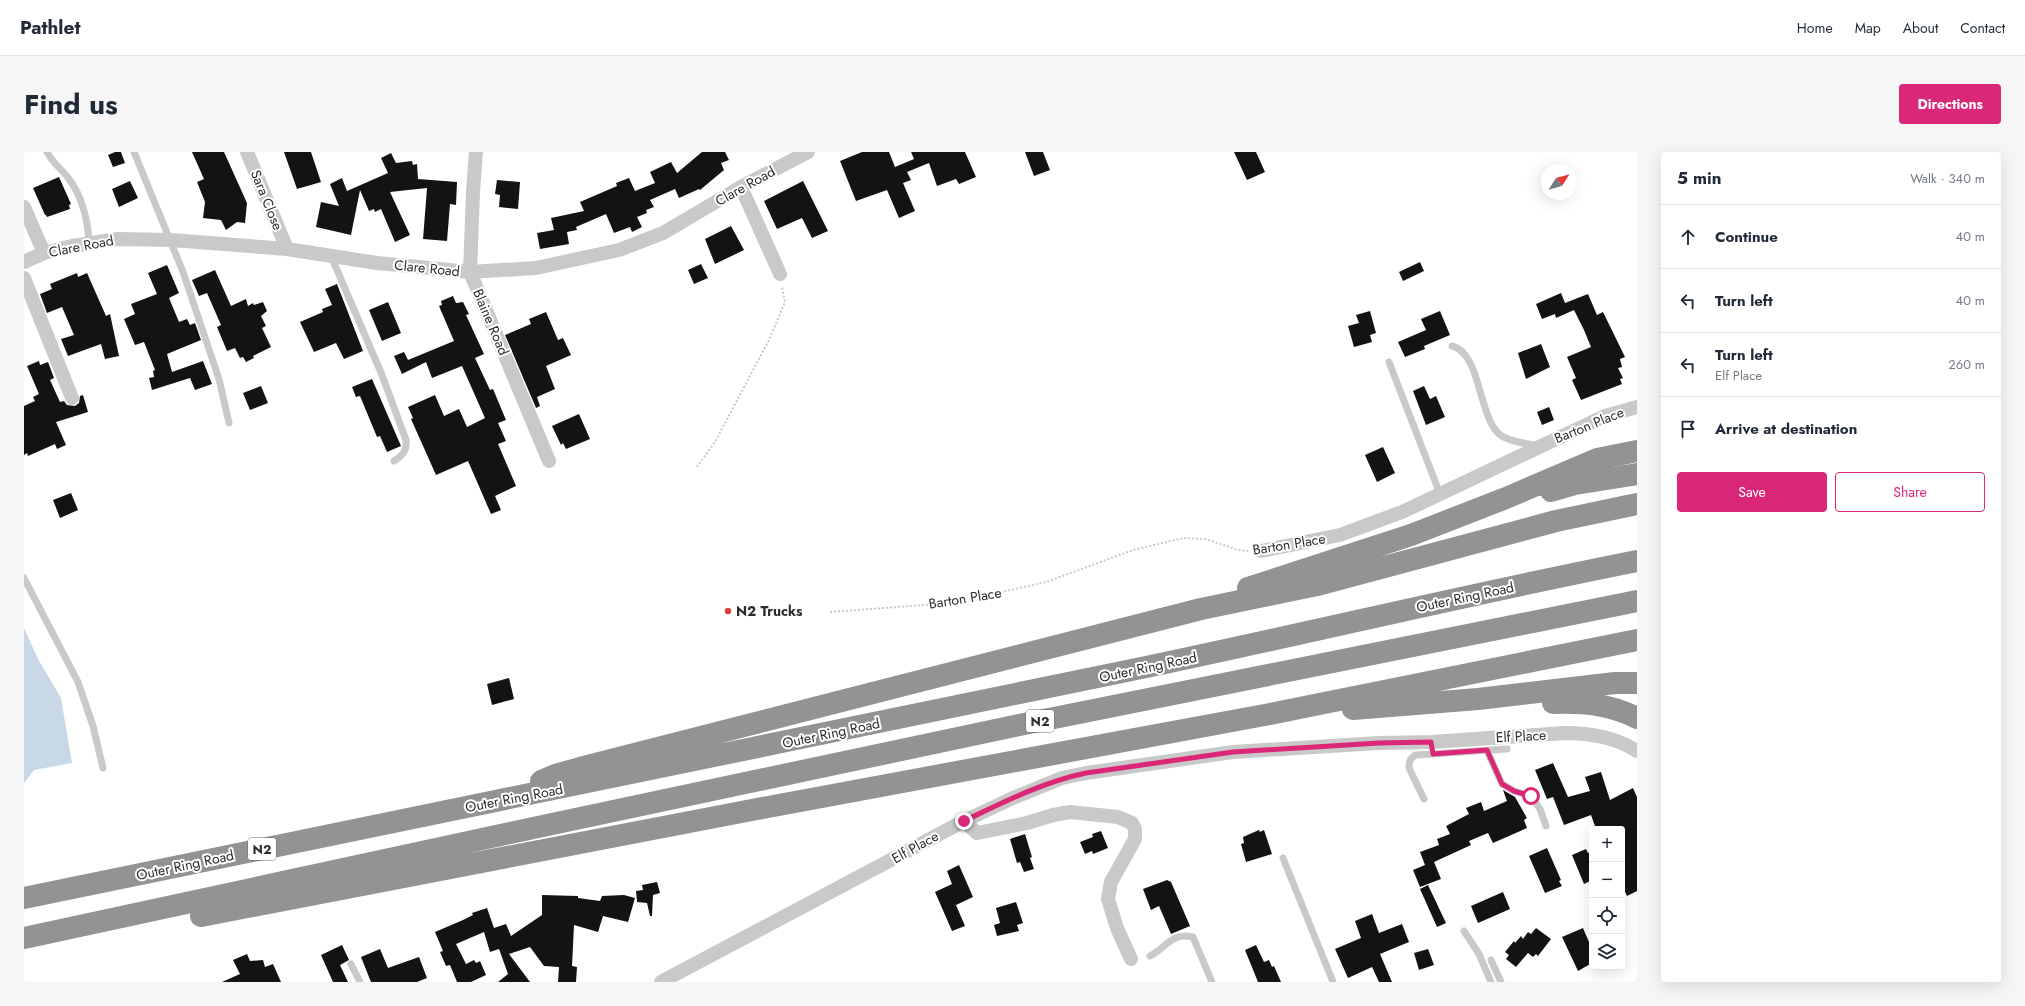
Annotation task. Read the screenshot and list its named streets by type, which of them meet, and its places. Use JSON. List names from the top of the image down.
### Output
{
  "streets": {
    "highway": ["Outer Ring Road", "N2"],
    "street": [
      "Clare Road",
      "Sara Close",
      "Blaine Road",
      "Barton Place",
      "Elf Place"
    ]
  },
  "crossings": [
    ["Clare Road", "Sara Close"],
    ["Clare Road", "Blaine Road"]
  ],
  "places": ["N2 Trucks"],
  "north": "top right",
  "page": {
    "header": "Pathlet",
    "nav": [
      "Home",
      "Map",
      "About",
      "Contact"
    ],
    "title": "Find us",
    "buttons": [
      "Directions",
      ["Save", "Share"]
    ],
    "heading": ["5 min", "Walk · 340 m"],
    "list": [
      ["Continue", "40 m"],
      ["Turn left", "40 m"],
      ["Turn left", "Elf Place", "260 m"],
      "Arrive at destination"
    ],
    "map_buttons": ["+", "−"]
  }
}
